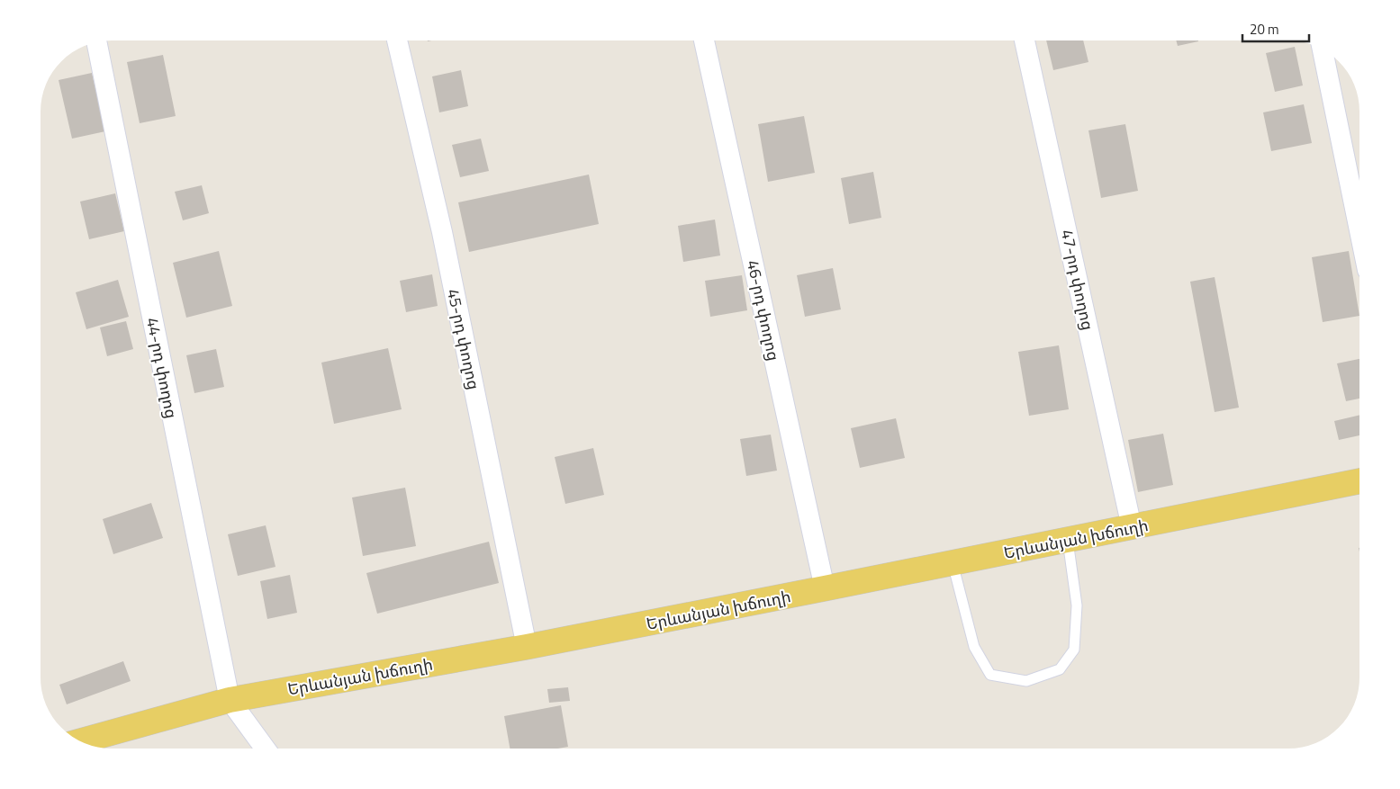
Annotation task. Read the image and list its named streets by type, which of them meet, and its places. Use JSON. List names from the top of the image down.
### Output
{
  "streets": {
    "main road": ["Երևանյան խճուղի"],
    "street": [
      "47-րդ փողոց",
      "46-րդ փողոց",
      "45-րդ փողոց",
      "44-րդ փողոց"
    ]
  },
  "crossings": [
    ["47-րդ փողոց", "Երևանյան խճուղի"],
    ["46-րդ փողոց", "Երևանյան խճուղի"],
    ["45-րդ փողոց", "Երևանյան խճուղի"],
    ["44-րդ փողոց", "Երևանյան խճուղի"]
  ],
  "scale_bar": "20 m"
}
